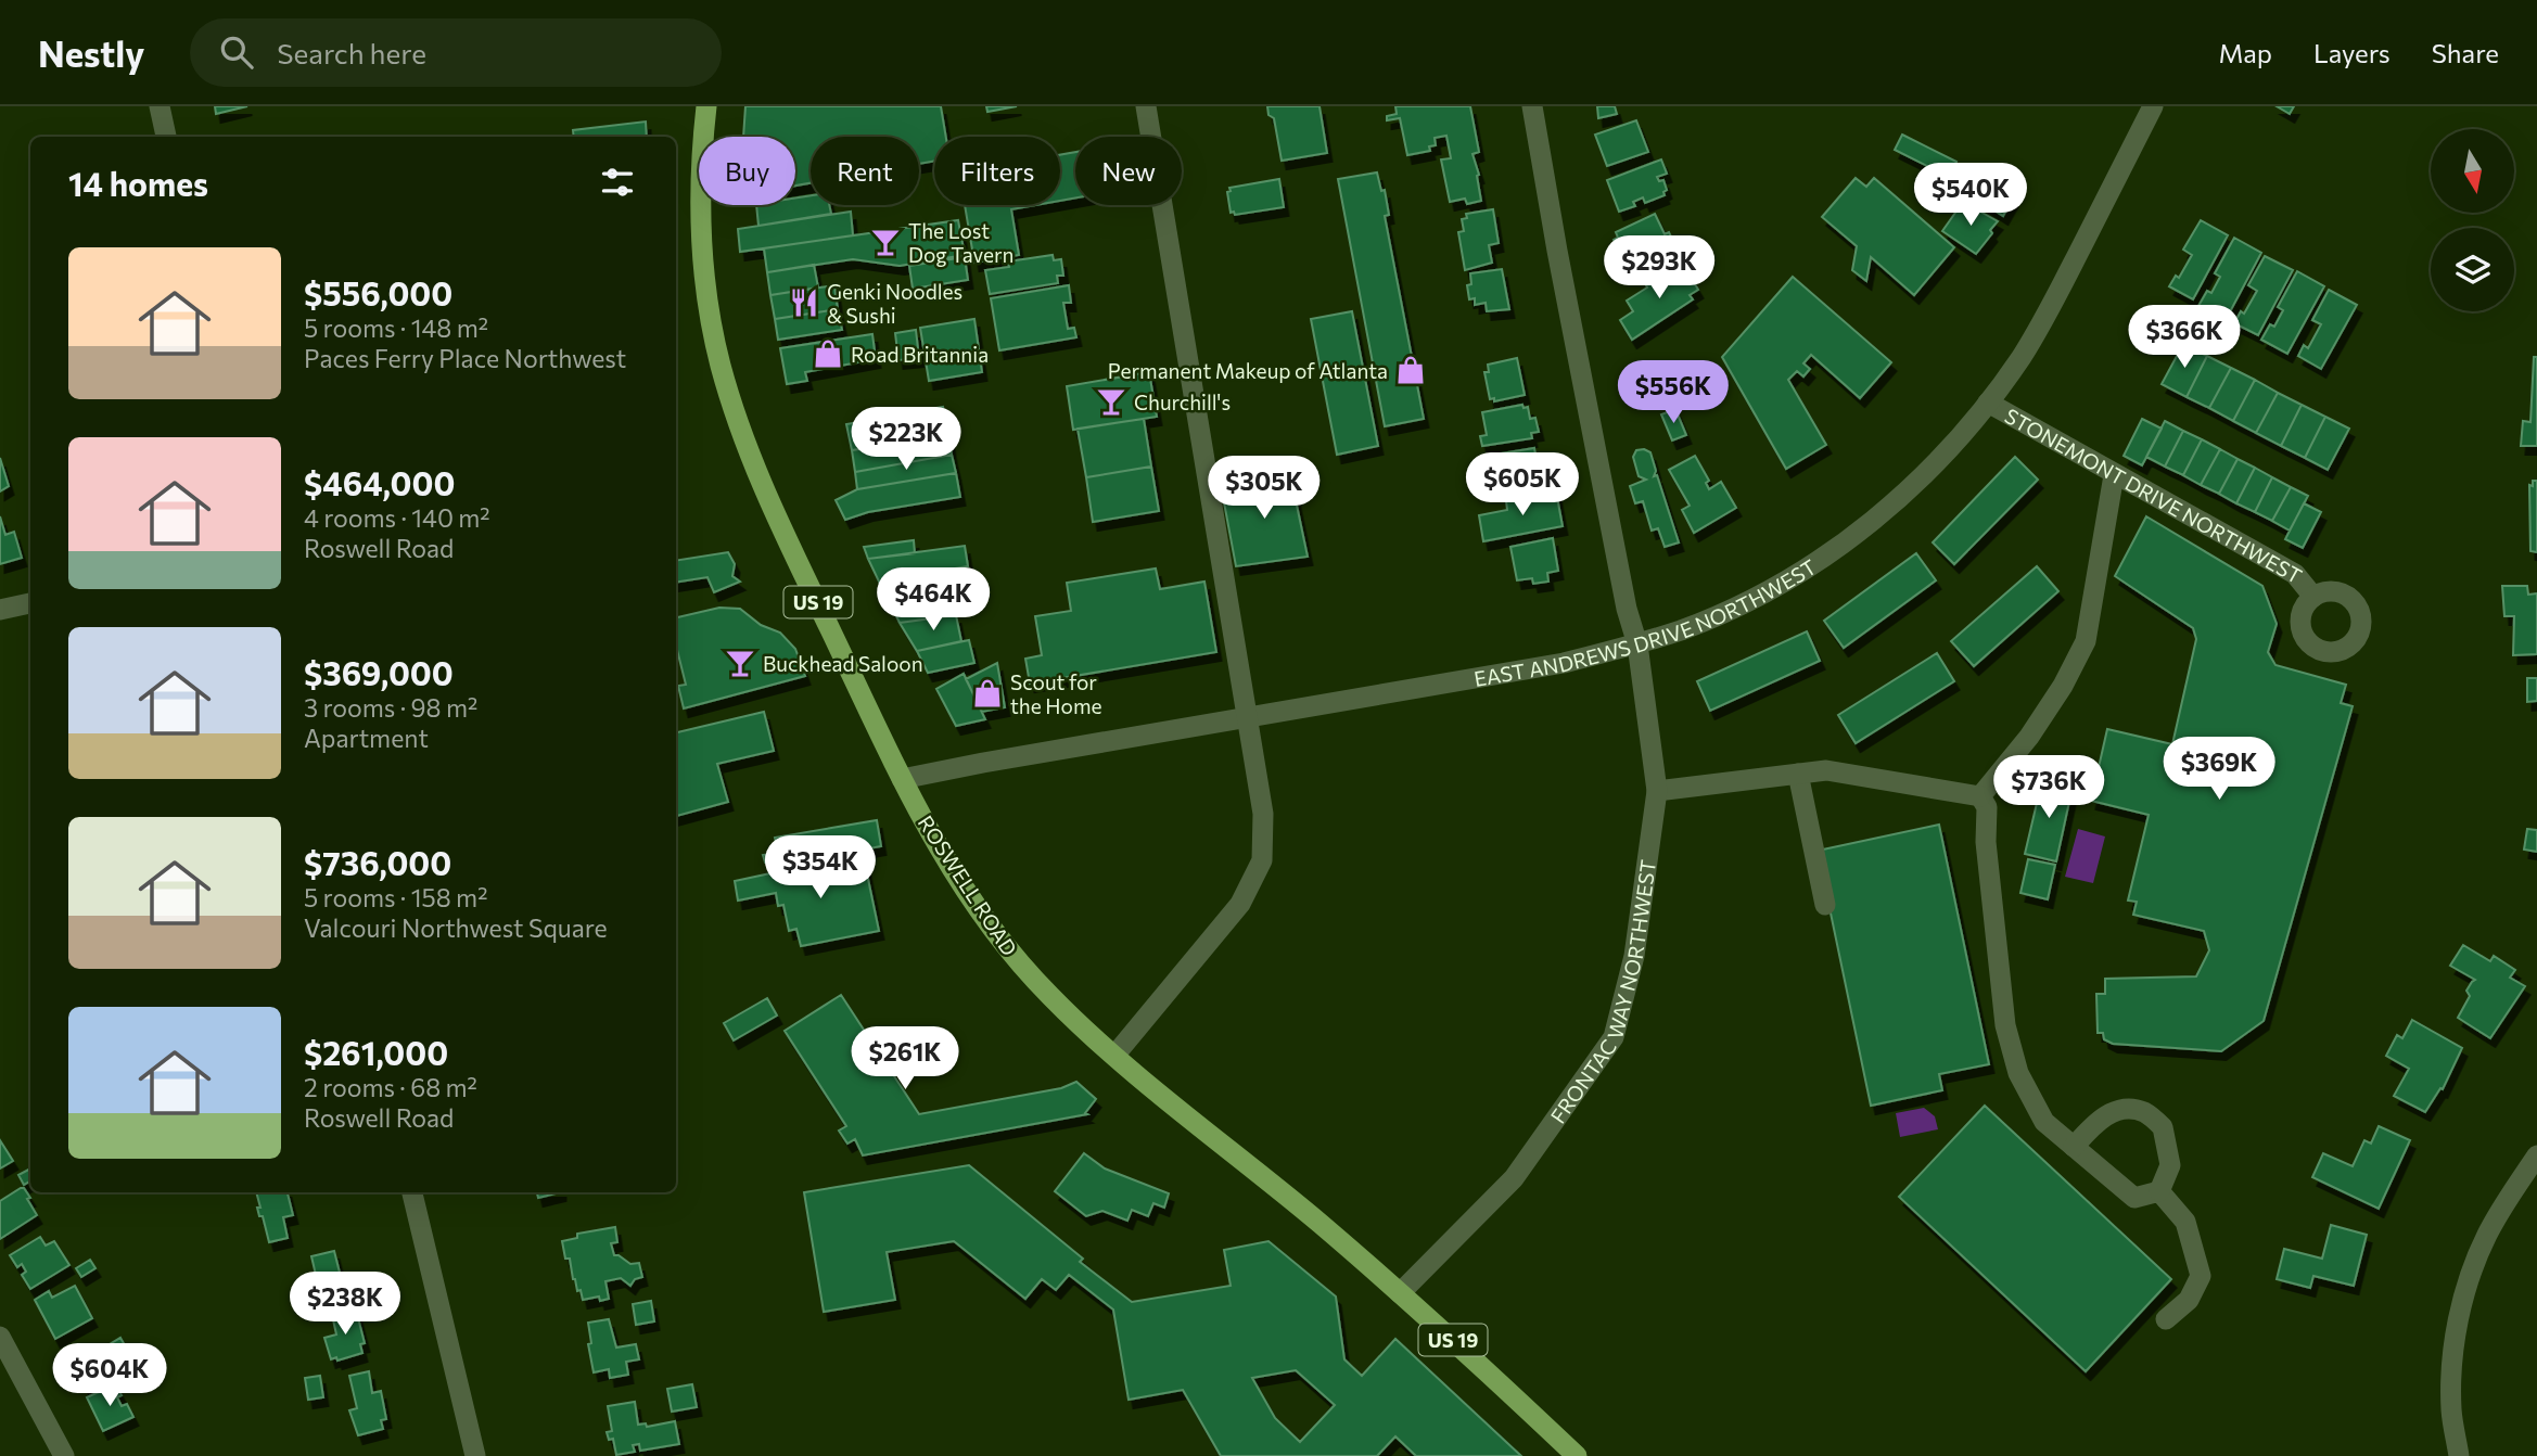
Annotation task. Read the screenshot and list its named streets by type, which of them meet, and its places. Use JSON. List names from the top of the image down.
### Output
{
  "streets": {
    "main road": ["US 19", "ROSWELL ROAD"],
    "street": ["STONEMONT DRIVE NORTHWEST", "EAST ANDREWS DRIVE NORTHWEST", "FRONTAC WAY NORTHWEST"]
  },
  "crossings": [
    ["STONEMONT DRIVE NORTHWEST", "EAST ANDREWS DRIVE NORTHWEST"],
    ["EAST ANDREWS DRIVE NORTHWEST", "ROSWELL ROAD"],
    ["EAST ANDREWS DRIVE NORTHWEST", "FRONTAC WAY NORTHWEST"],
    ["ROSWELL ROAD", "FRONTAC WAY NORTHWEST"]
  ],
  "places": {
    "bar": ["The Lost Dog Tavern", "Churchill's", "Buckhead Saloon"],
    "restaurant": ["Genki Noodles & Sushi"],
    "shop": ["Road Britannia", "Permanent Makeup of Atlanta", "Scout for the Home"]
  },
  "north": "bottom",
  "page": {
    "header": "Nestly",
    "search": "Search here",
    "nav": ["Map", "Layers", "Share"],
    "chip": [
      "Buy",
      "Rent",
      "Filters",
      "New"
    ],
    "heading": "14 homes",
    "price": [
      "$540K",
      "$293K",
      "$366K",
      "$556K",
      "$223K",
      "$605K",
      "$305K",
      "$464K",
      "$369K",
      "$736K",
      "$354K",
      "$261K",
      "$238K",
      "$604K"
    ],
    "list": [
      {
        "name": "$556,000",
        "note": "5 rooms · 148 m² · Paces Ferry Place Northwest"
      },
      {
        "name": "$464,000",
        "note": "4 rooms · 140 m² · Roswell Road"
      },
      {
        "name": "$369,000",
        "note": "3 rooms · 98 m² · Apartment"
      },
      {
        "name": "$736,000",
        "note": "5 rooms · 158 m² · Valcouri Northwest Square"
      },
      {
        "name": "$261,000",
        "note": "2 rooms · 68 m² · Roswell Road"
      }
    ]
  }
}
